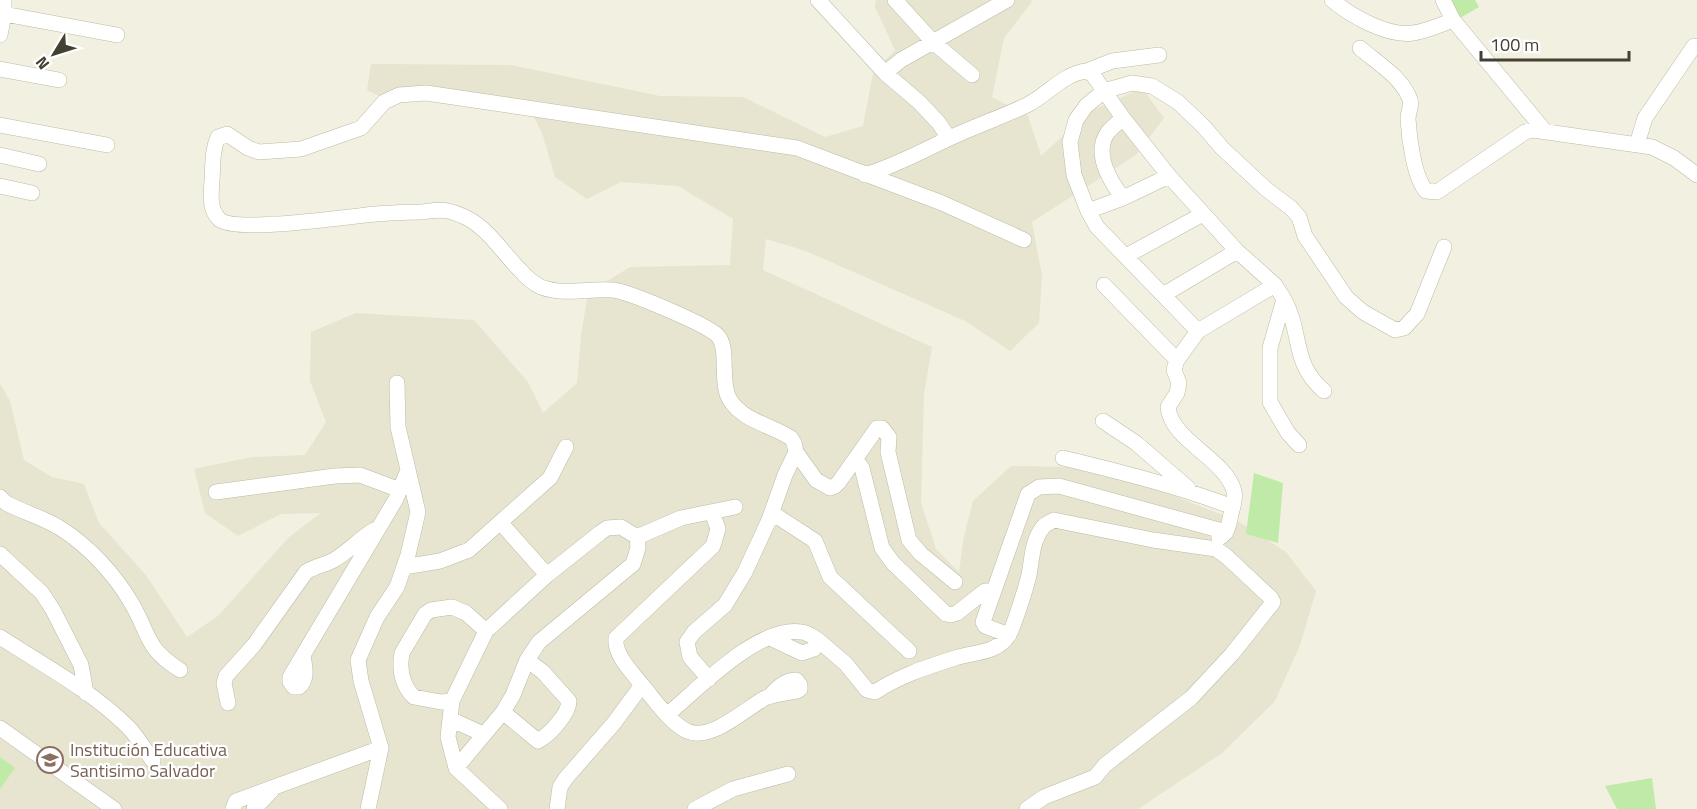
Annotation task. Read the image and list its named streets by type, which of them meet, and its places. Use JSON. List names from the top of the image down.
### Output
{
  "places": {
    "school or university": ["Institución Educativa Santisimo Salvador"]
  },
  "scale_bar": "100 m",
  "north": "bottom left"
}
